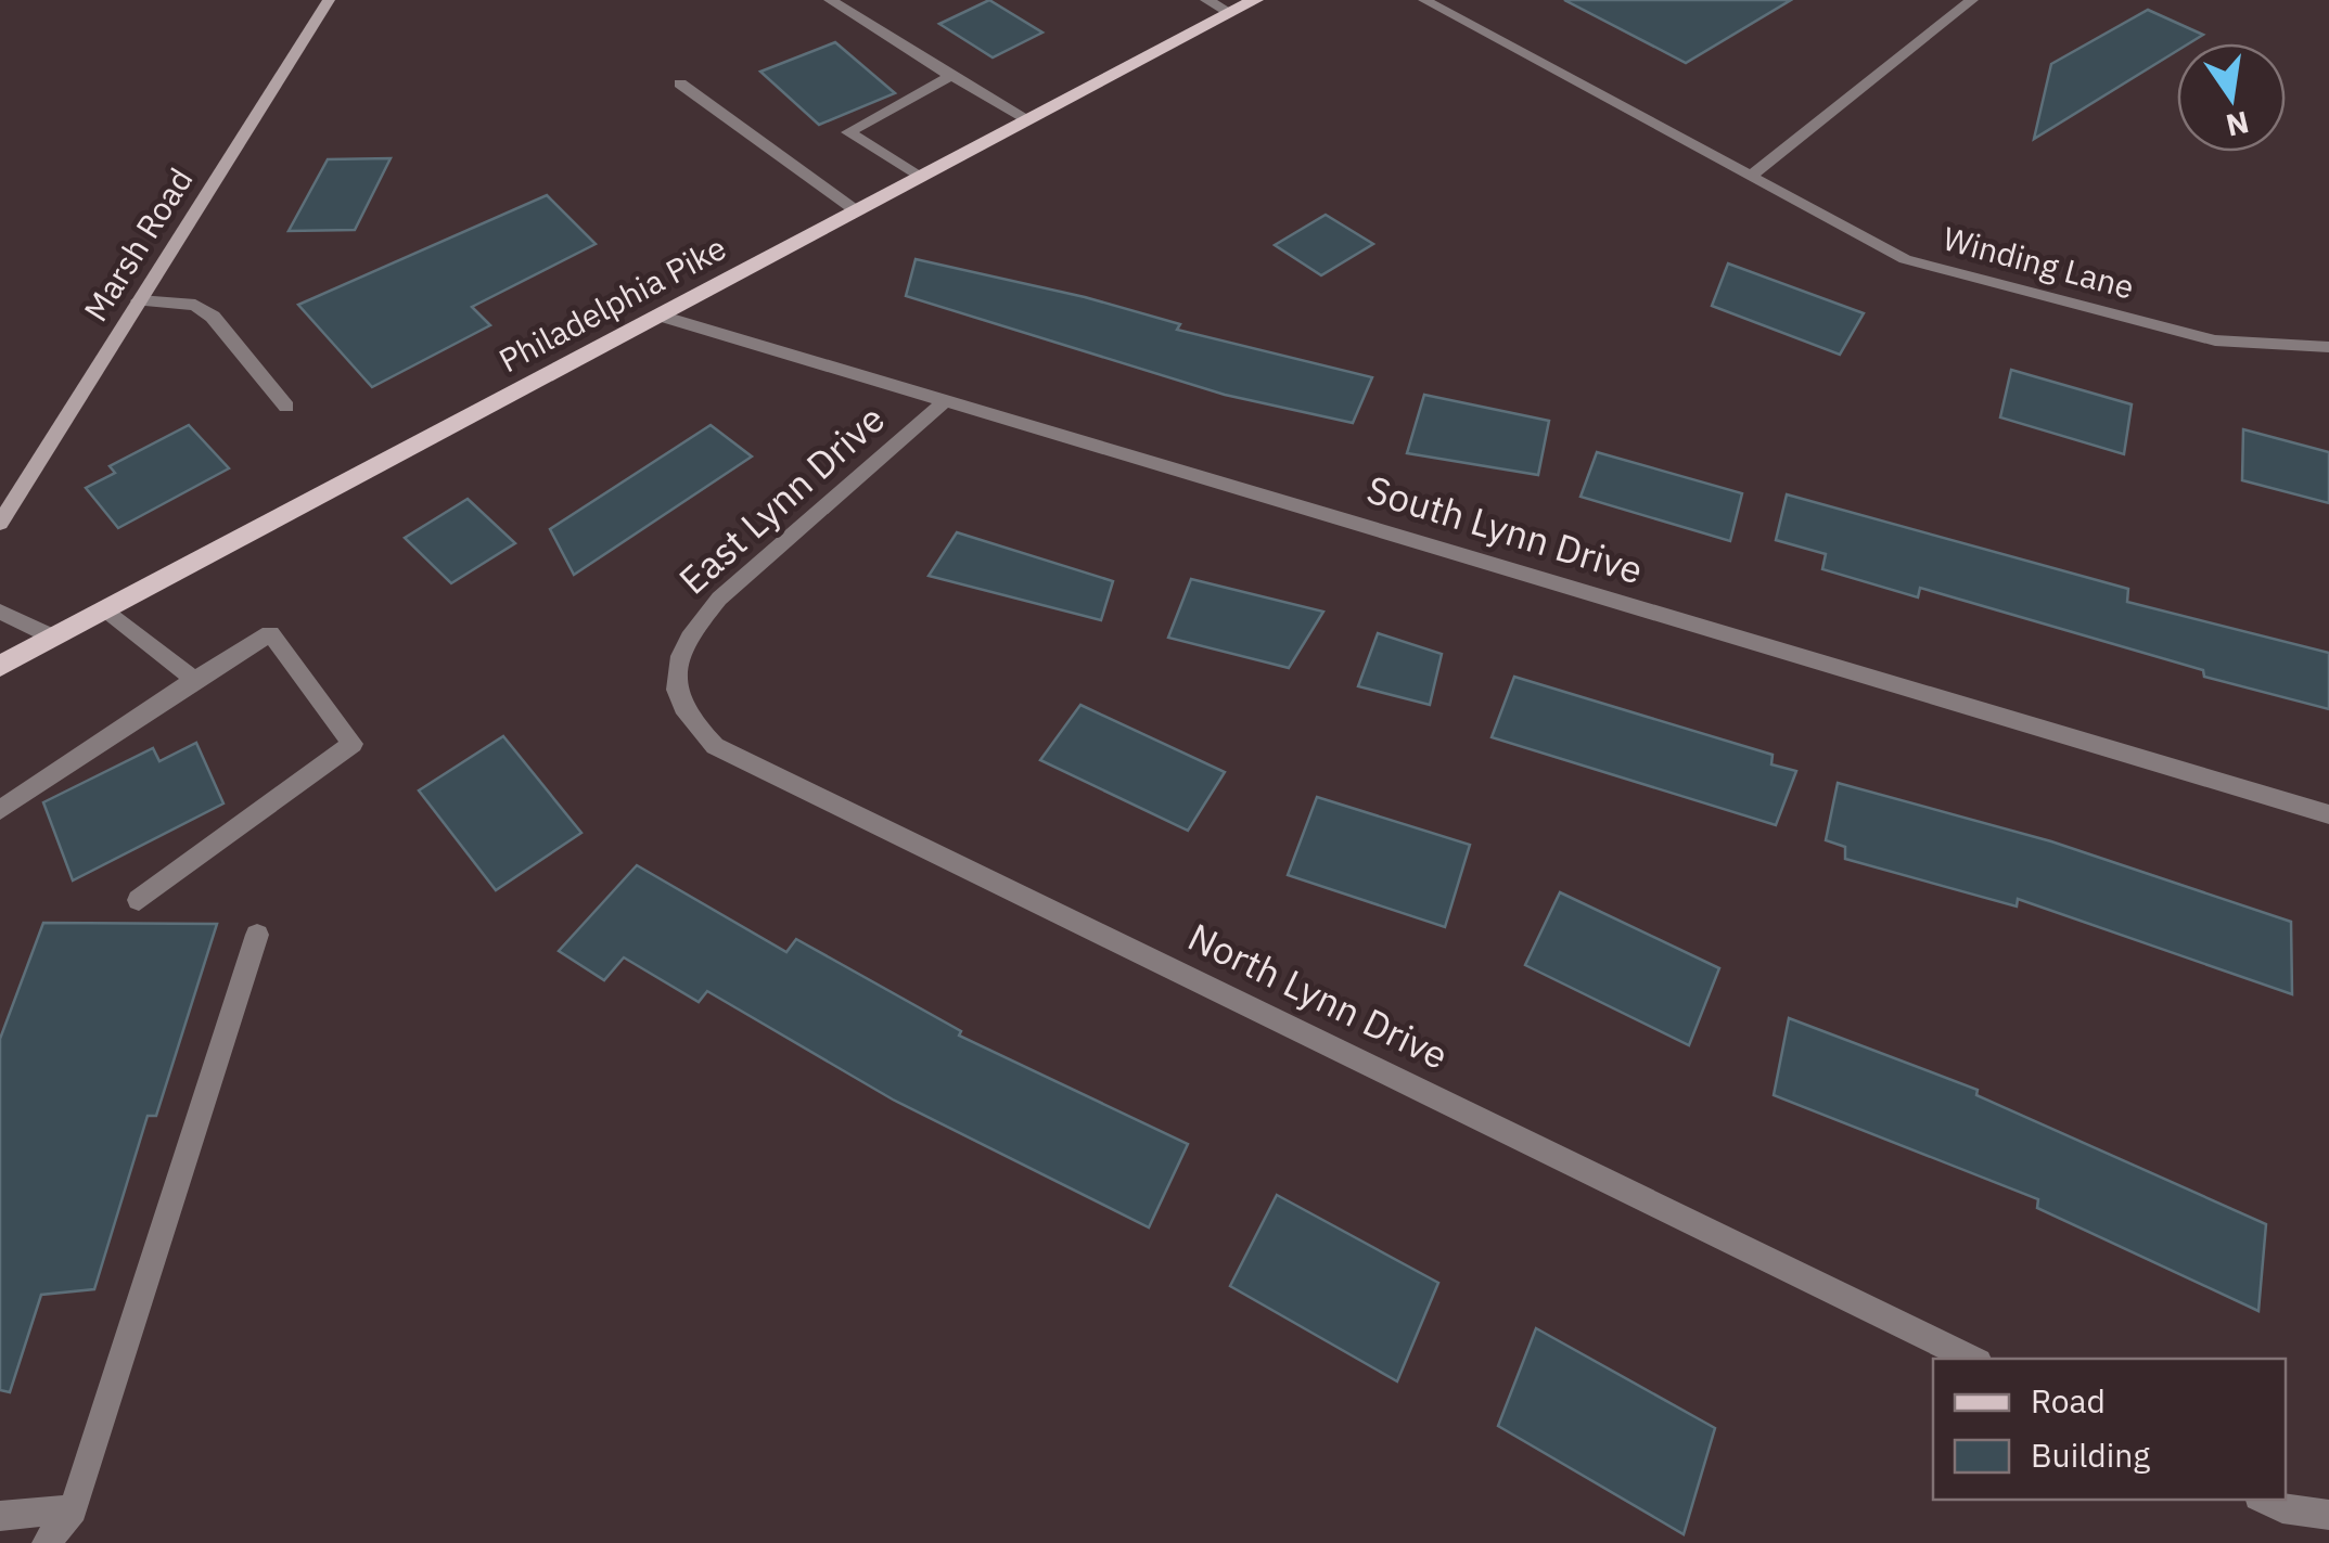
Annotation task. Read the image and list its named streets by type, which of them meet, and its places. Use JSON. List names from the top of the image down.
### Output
{
  "streets": {
    "main road": ["Marsh Road", "Philadelphia Pike"],
    "street": [
      "Winding Lane",
      "East Lynn Drive",
      "South Lynn Drive",
      "North Lynn Drive"
    ]
  },
  "crossings": [
    ["Philadelphia Pike", "South Lynn Drive"],
    ["East Lynn Drive", "South Lynn Drive"],
    ["East Lynn Drive", "North Lynn Drive"]
  ],
  "legend": ["Road", "Building"],
  "north": "bottom"
}
